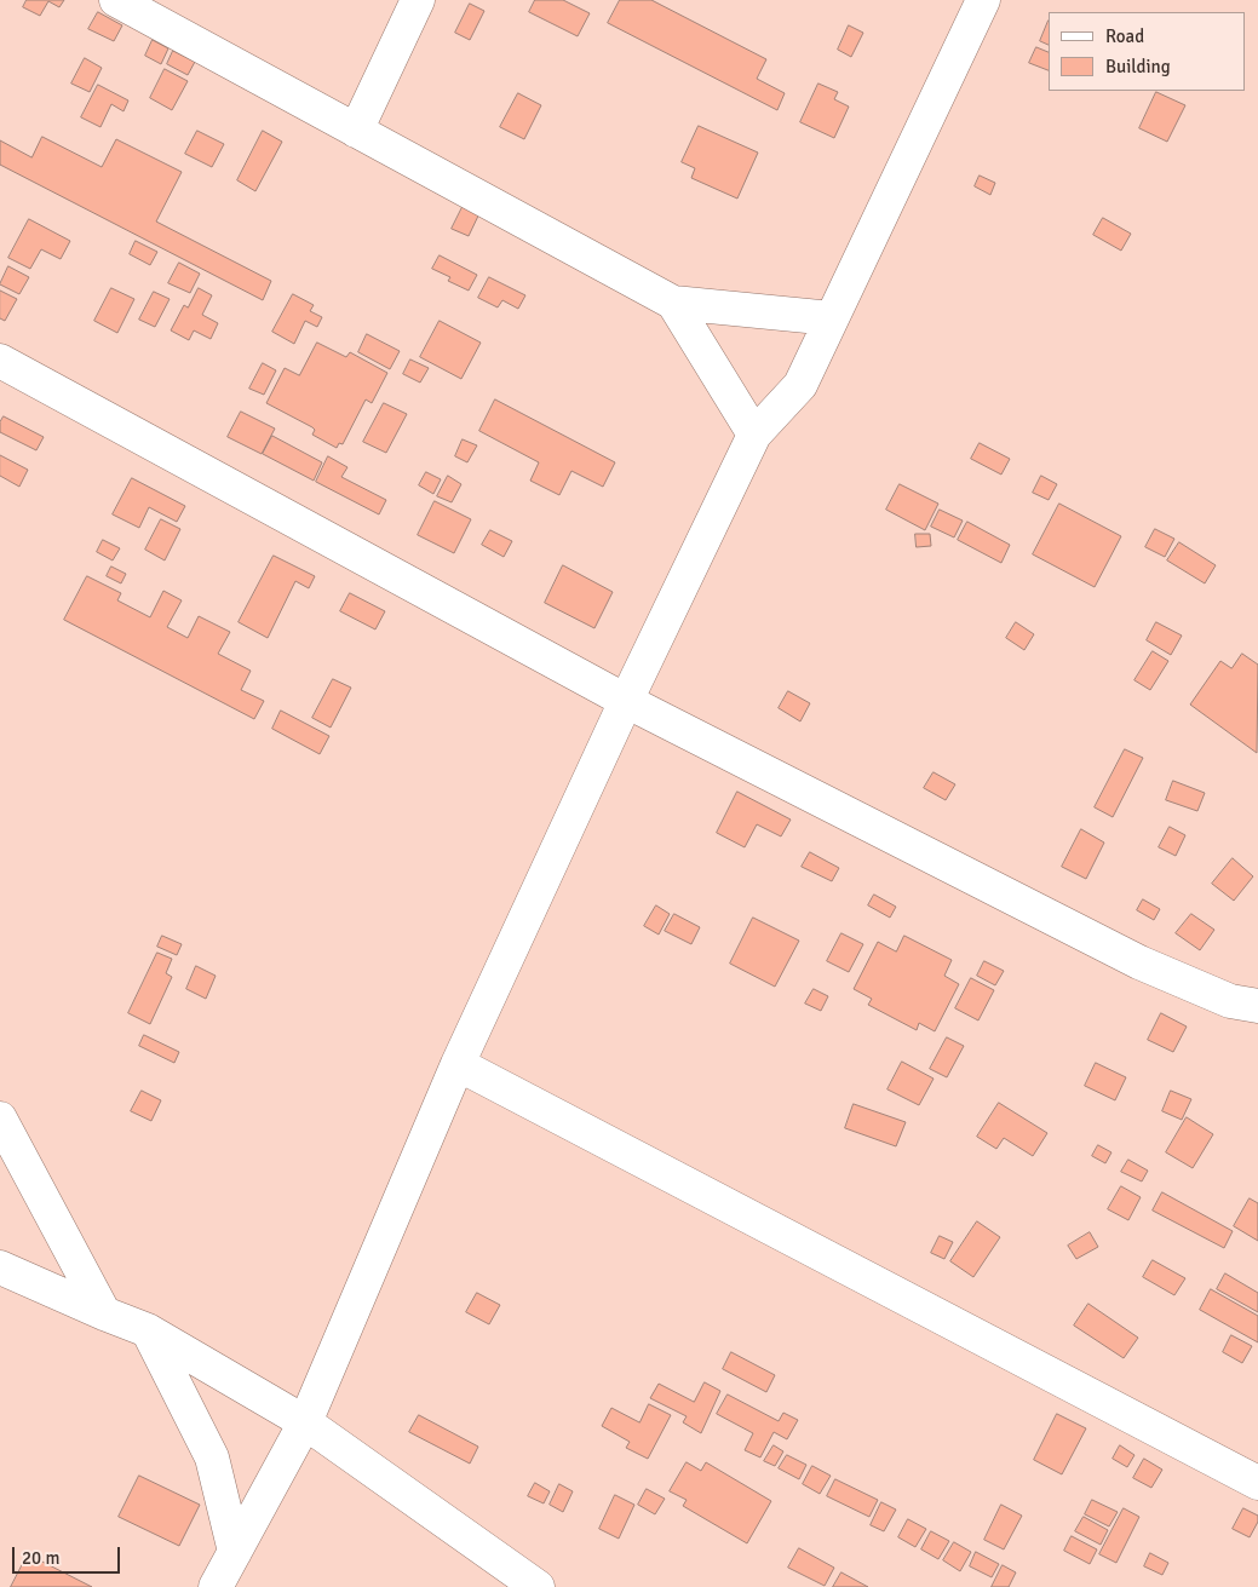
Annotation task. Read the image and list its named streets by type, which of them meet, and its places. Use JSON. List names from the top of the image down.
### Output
{
  "legend": ["Road", "Building"],
  "scale_bar": "20 m"
}
